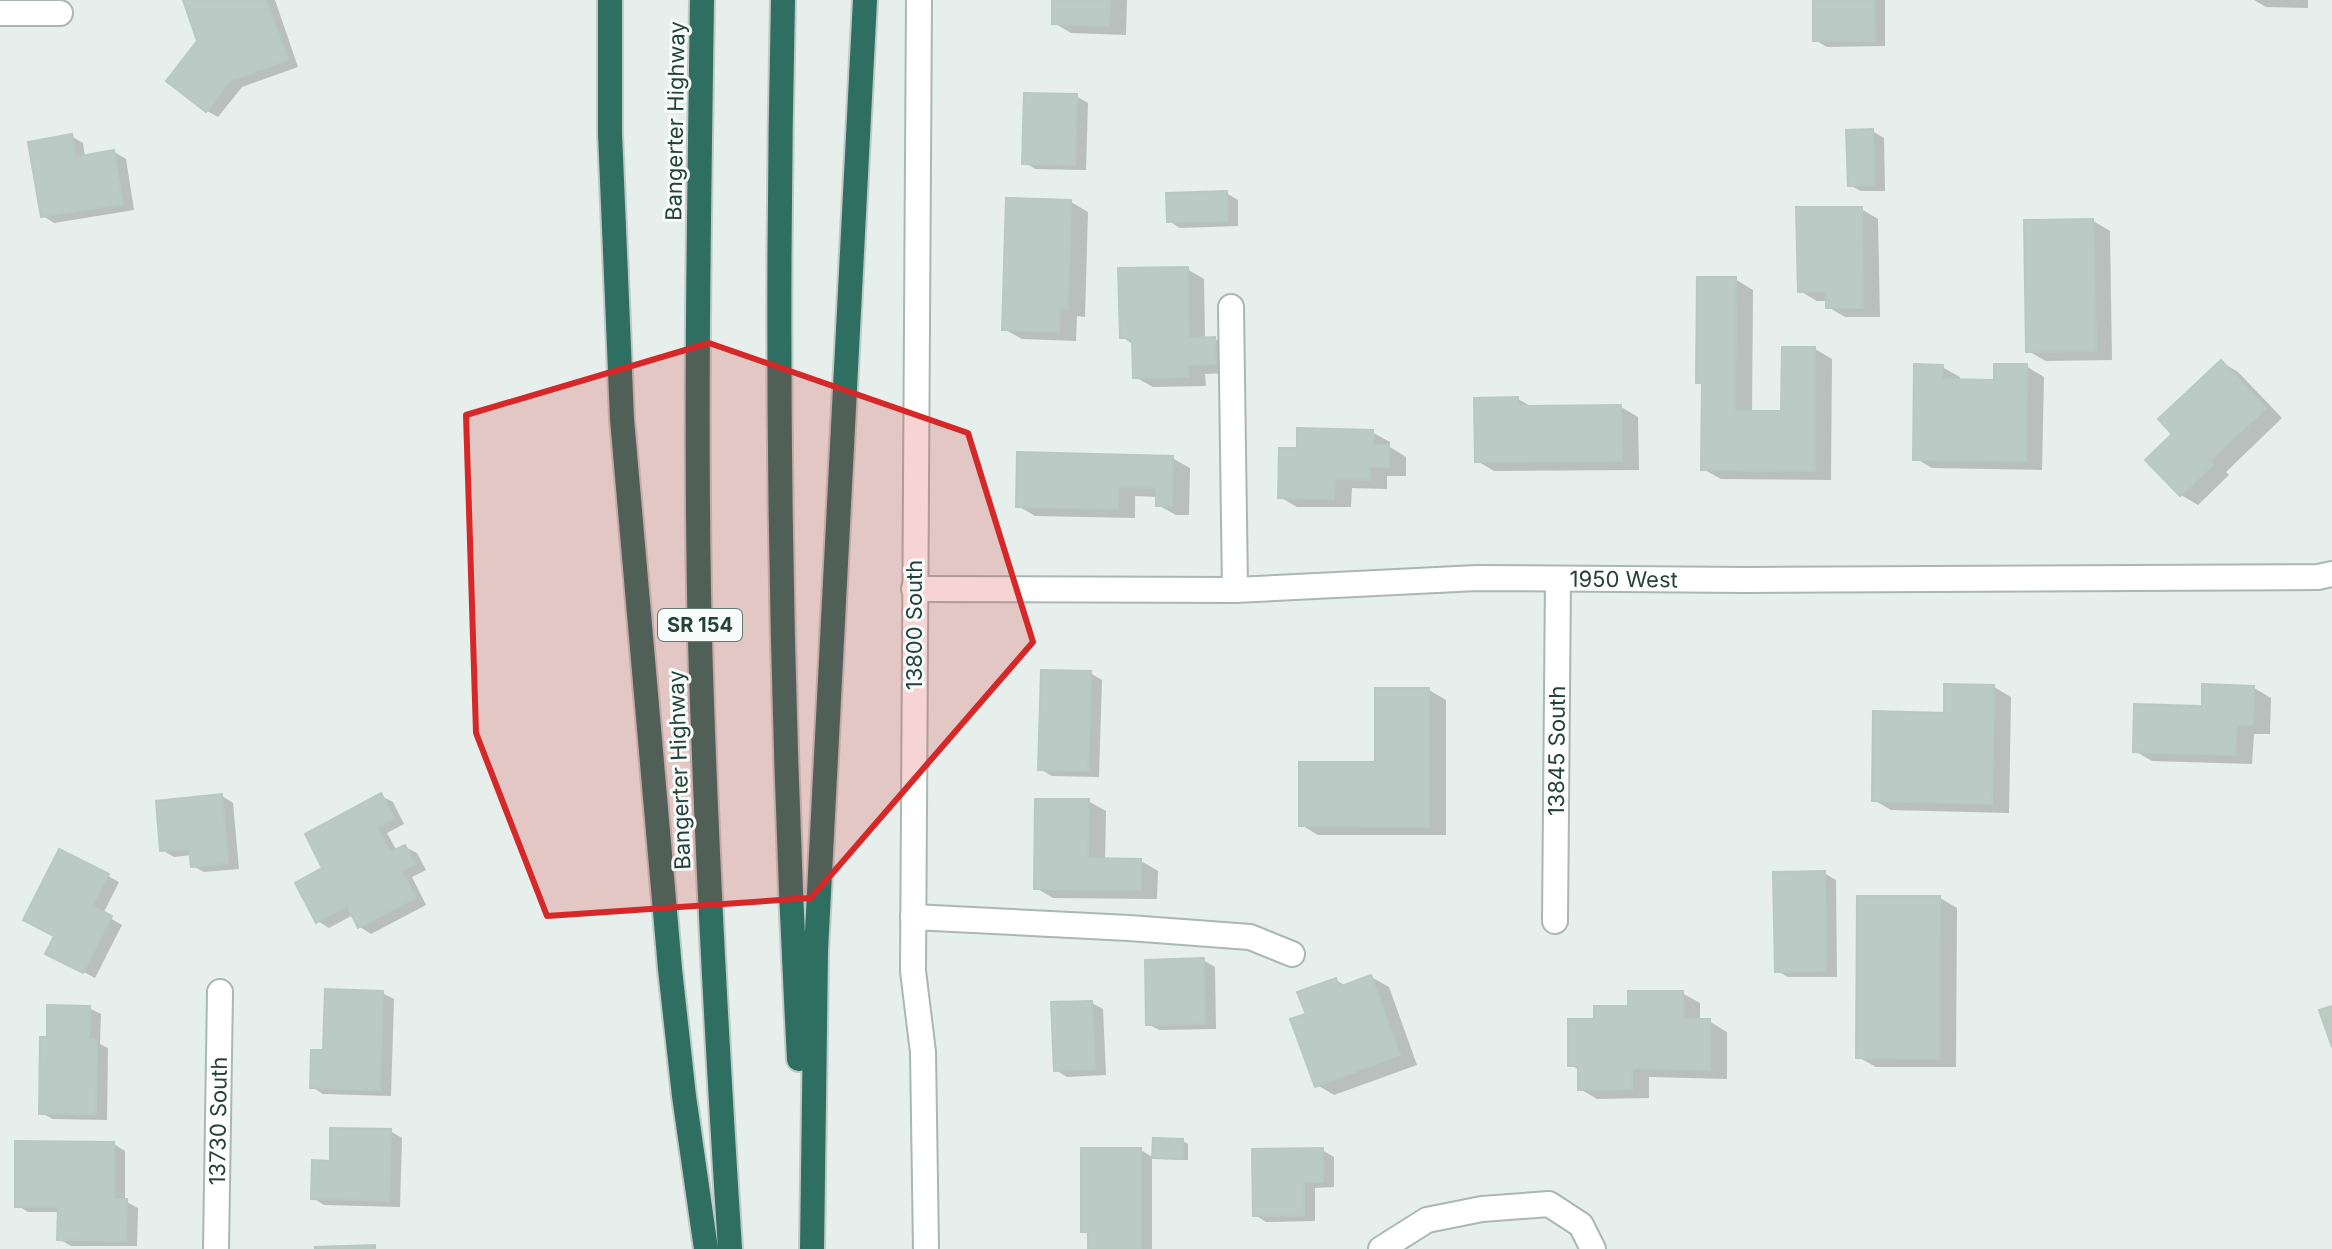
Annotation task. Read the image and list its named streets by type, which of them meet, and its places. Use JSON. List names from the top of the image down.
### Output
{
  "streets": {
    "highway": ["Bangerter Highway", "SR 154"],
    "street": [
      "1950 West",
      "13800 South",
      "13845 South",
      "13730 South"
    ]
  },
  "crossings": [
    ["1950 West", "13800 South"],
    ["1950 West", "13845 South"]
  ]
}
